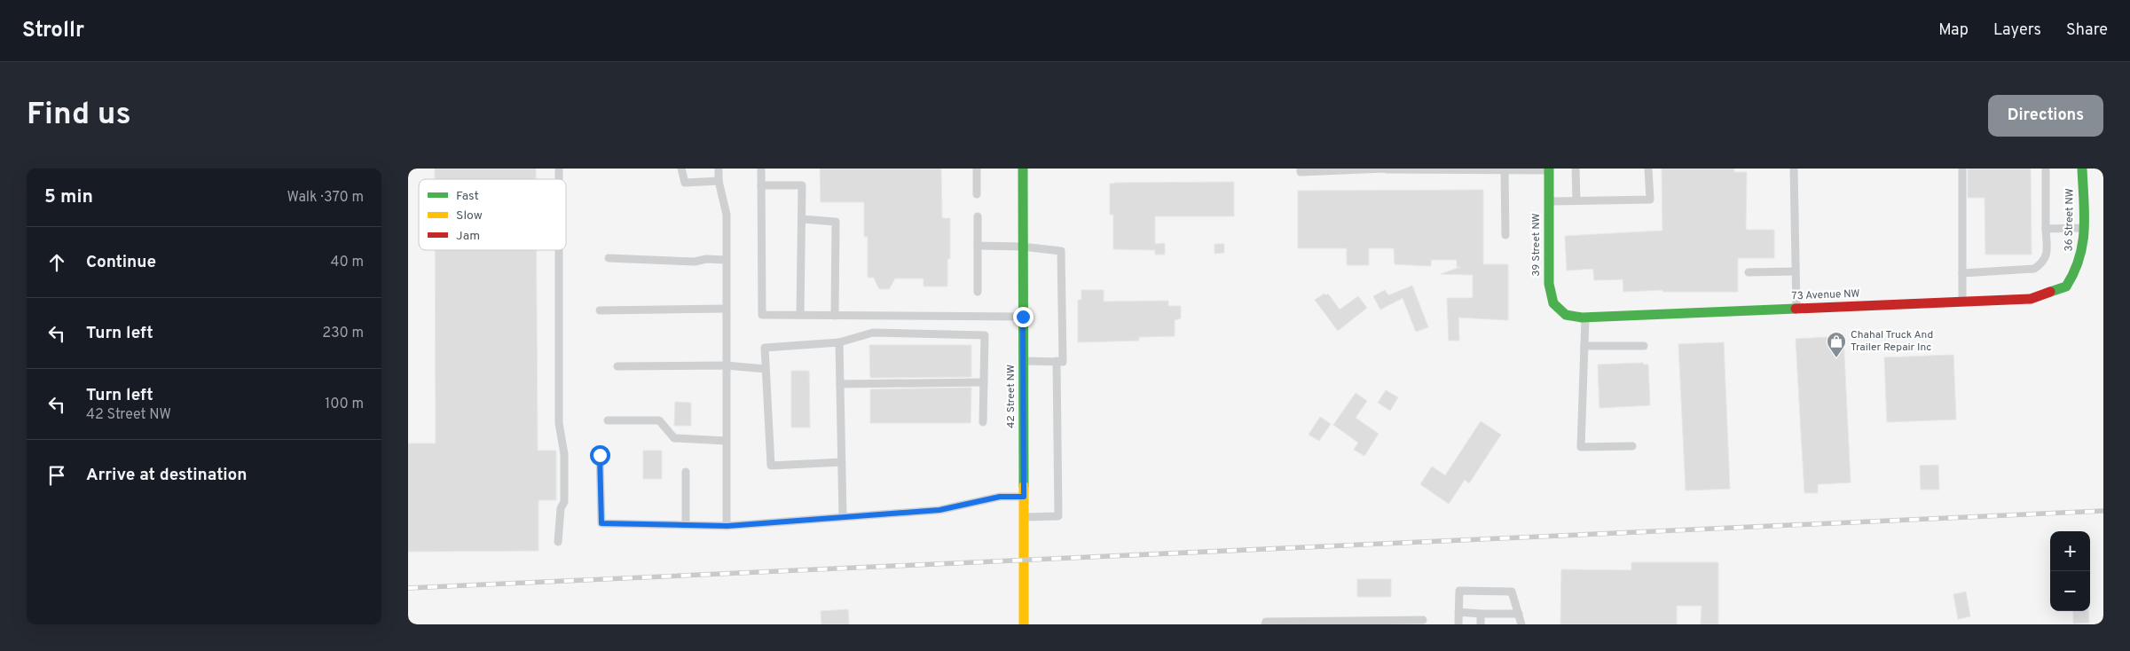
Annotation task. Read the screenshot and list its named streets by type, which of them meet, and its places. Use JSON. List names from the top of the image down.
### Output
{
  "streets": {
    "street": [
      "36 Street NW",
      "39 Street NW",
      "73 Avenue NW",
      "42 Street NW"
    ]
  },
  "crossings": [
    ["36 Street NW", "73 Avenue NW"],
    ["39 Street NW", "73 Avenue NW"]
  ],
  "places": {
    "shop": ["Chahal Truck And Trailer Repair Inc"]
  },
  "legend": ["Fast", "Slow", "Jam"],
  "page": {
    "header": "Strollr",
    "nav": ["Map", "Layers", "Share"],
    "buttons": "Directions",
    "title": "Find us",
    "heading": ["5 min", "Walk · 370 m"],
    "list": [
      ["Continue", "40 m"],
      ["Turn left", "230 m"],
      ["Turn left", "42 Street NW", "100 m"],
      "Arrive at destination"
    ],
    "map_buttons": ["+", "−"]
  }
}
